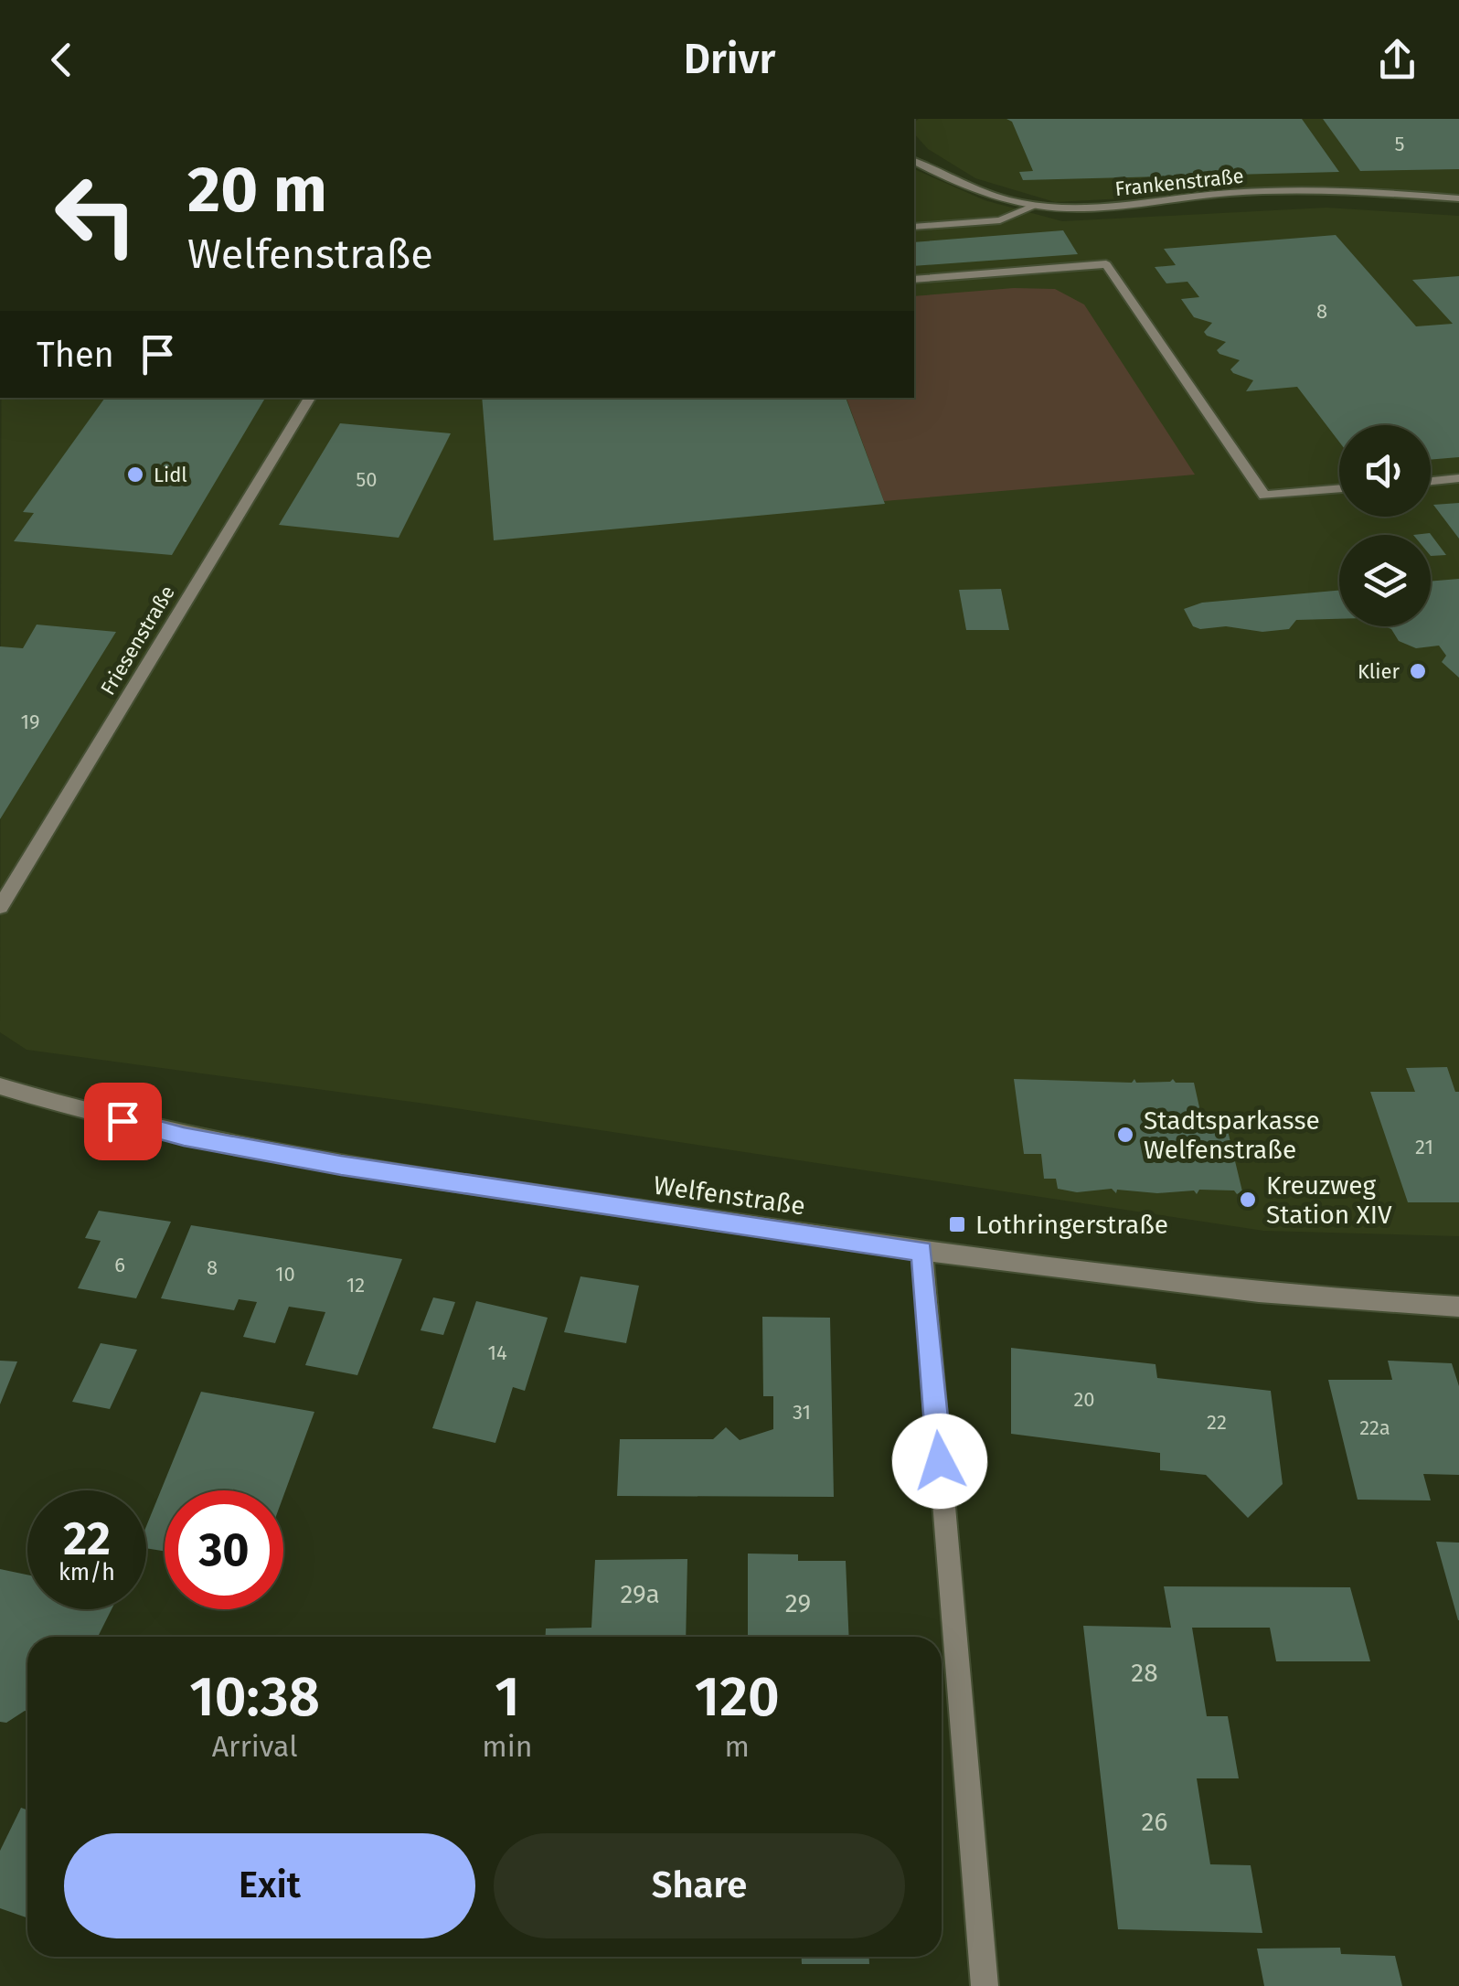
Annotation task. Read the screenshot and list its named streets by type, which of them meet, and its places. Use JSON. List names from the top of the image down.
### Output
{
  "streets": {
    "street": ["Frankenstraße", "Friesenstraße", "Welfenstraße"]
  },
  "places": {
    "other": [
      "Lidl",
      "Klier",
      "Stadtsparkasse Welfenstraße",
      "Kreuzweg Station XIV"
    ],
    "transit": ["Lothringerstraße"]
  },
  "house_numbers": [
    "5",
    "8",
    "50",
    "19",
    "21",
    "6",
    "8",
    "10",
    "12",
    "14",
    "20",
    "31",
    "22",
    "22a",
    "29a",
    "29",
    "28",
    "26"
  ],
  "page": {
    "header": "Drivr",
    "turn": ["20 m", "Welfenstraße"],
    "then": "Then",
    "speed": "22 km/h",
    "limit": "30",
    "eta": [
      "10:38",
      "Arrival",
      "1",
      "min",
      "120",
      "m"
    ],
    "buttons": ["Exit", "Share"]
  }
}
